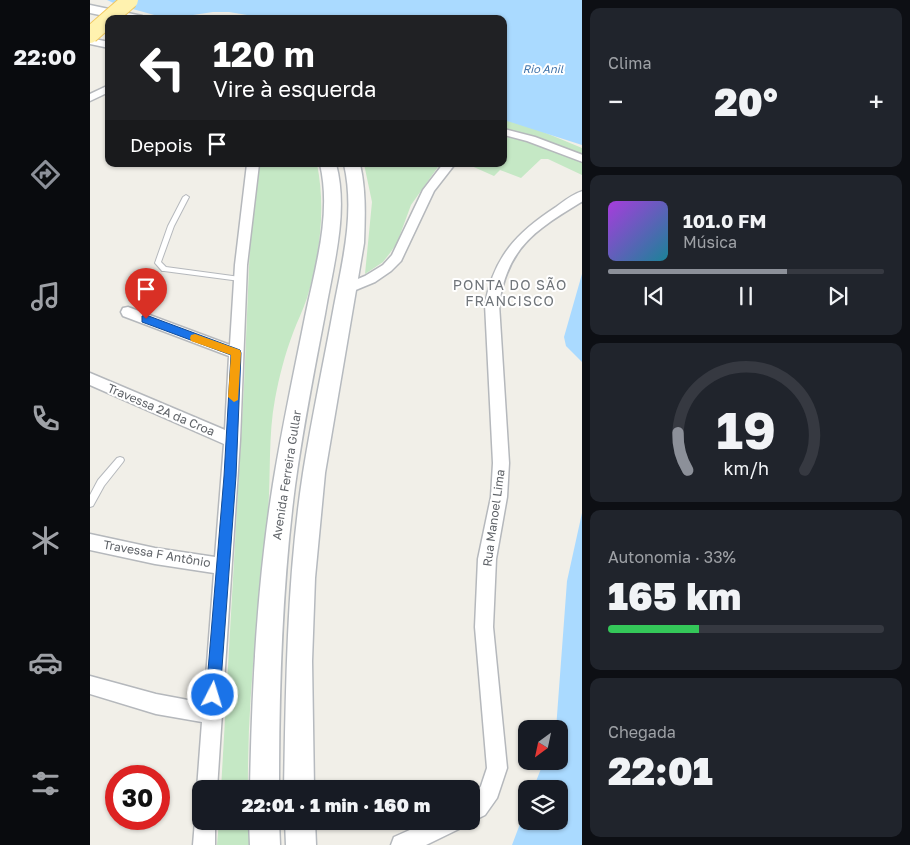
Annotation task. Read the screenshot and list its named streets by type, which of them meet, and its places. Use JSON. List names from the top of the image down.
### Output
{
  "streets": {
    "main road": ["Avenida Ferreira Gullar"],
    "street": ["Travessa 2A da Croa", "Rua Manoel Lima", "Travessa F Antônio"]
  },
  "districts": ["PONTA DO SÃO FRANCISCO"],
  "water": ["Rio Anil"],
  "north": "bottom left",
  "page": {
    "tabs": "22:00",
    "tile": [
      "Clima",
      ["Autonomia · 33%", "165 km"],
      ["Chegada", "22:01"]
    ],
    "turn": ["120 m", "Vire à esquerda"],
    "heat": ["−", "20°", "+"],
    "then": "Depois",
    "song": ["101.0 FM", "Música"],
    "limit": "30",
    "trip": "22:01 · 1 min · 160 m",
    "gauge": ["19", "km/h"]
  }
}
